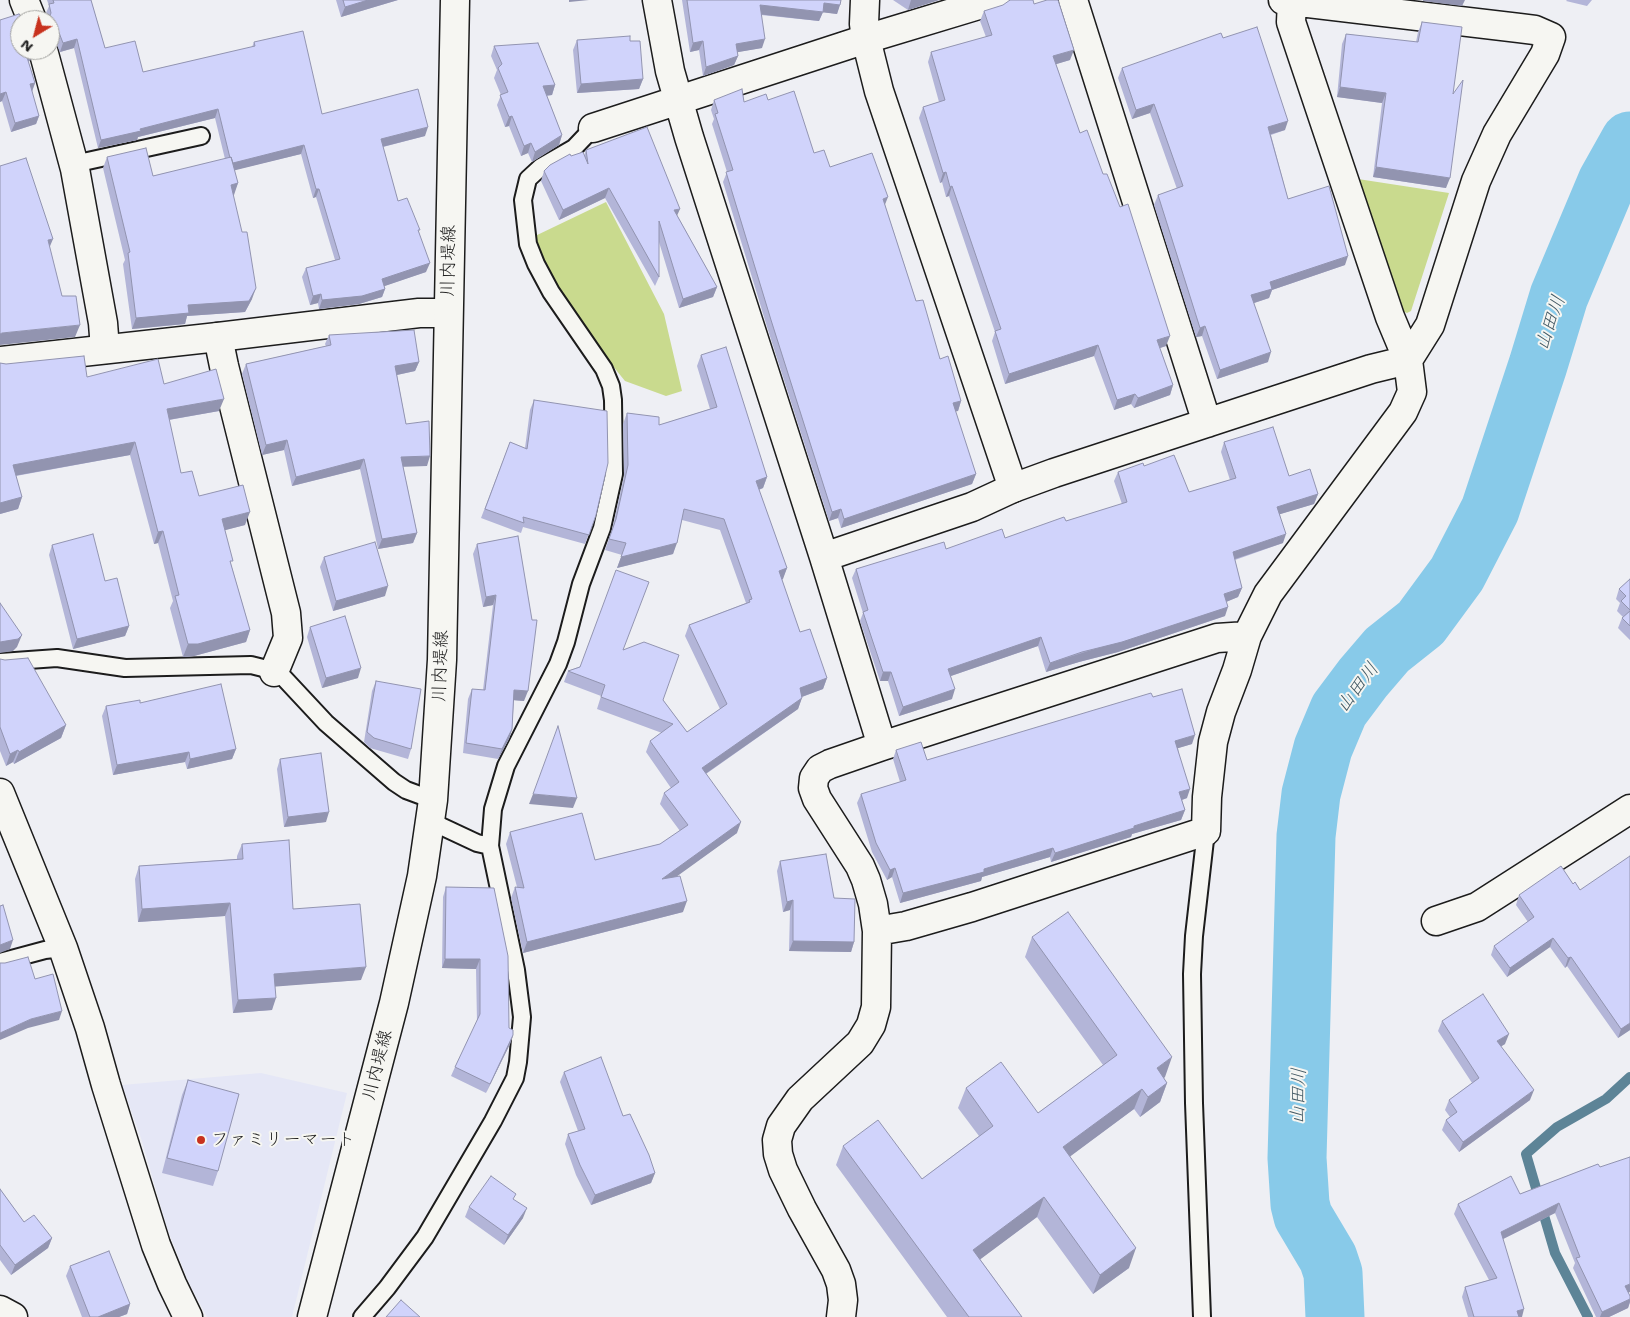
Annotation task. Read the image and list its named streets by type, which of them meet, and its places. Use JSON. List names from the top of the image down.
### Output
{
  "streets": {
    "street": ["川内堤線"]
  },
  "water": ["山田川"],
  "places": ["ファミリーマート"],
  "north": "bottom left"
}
